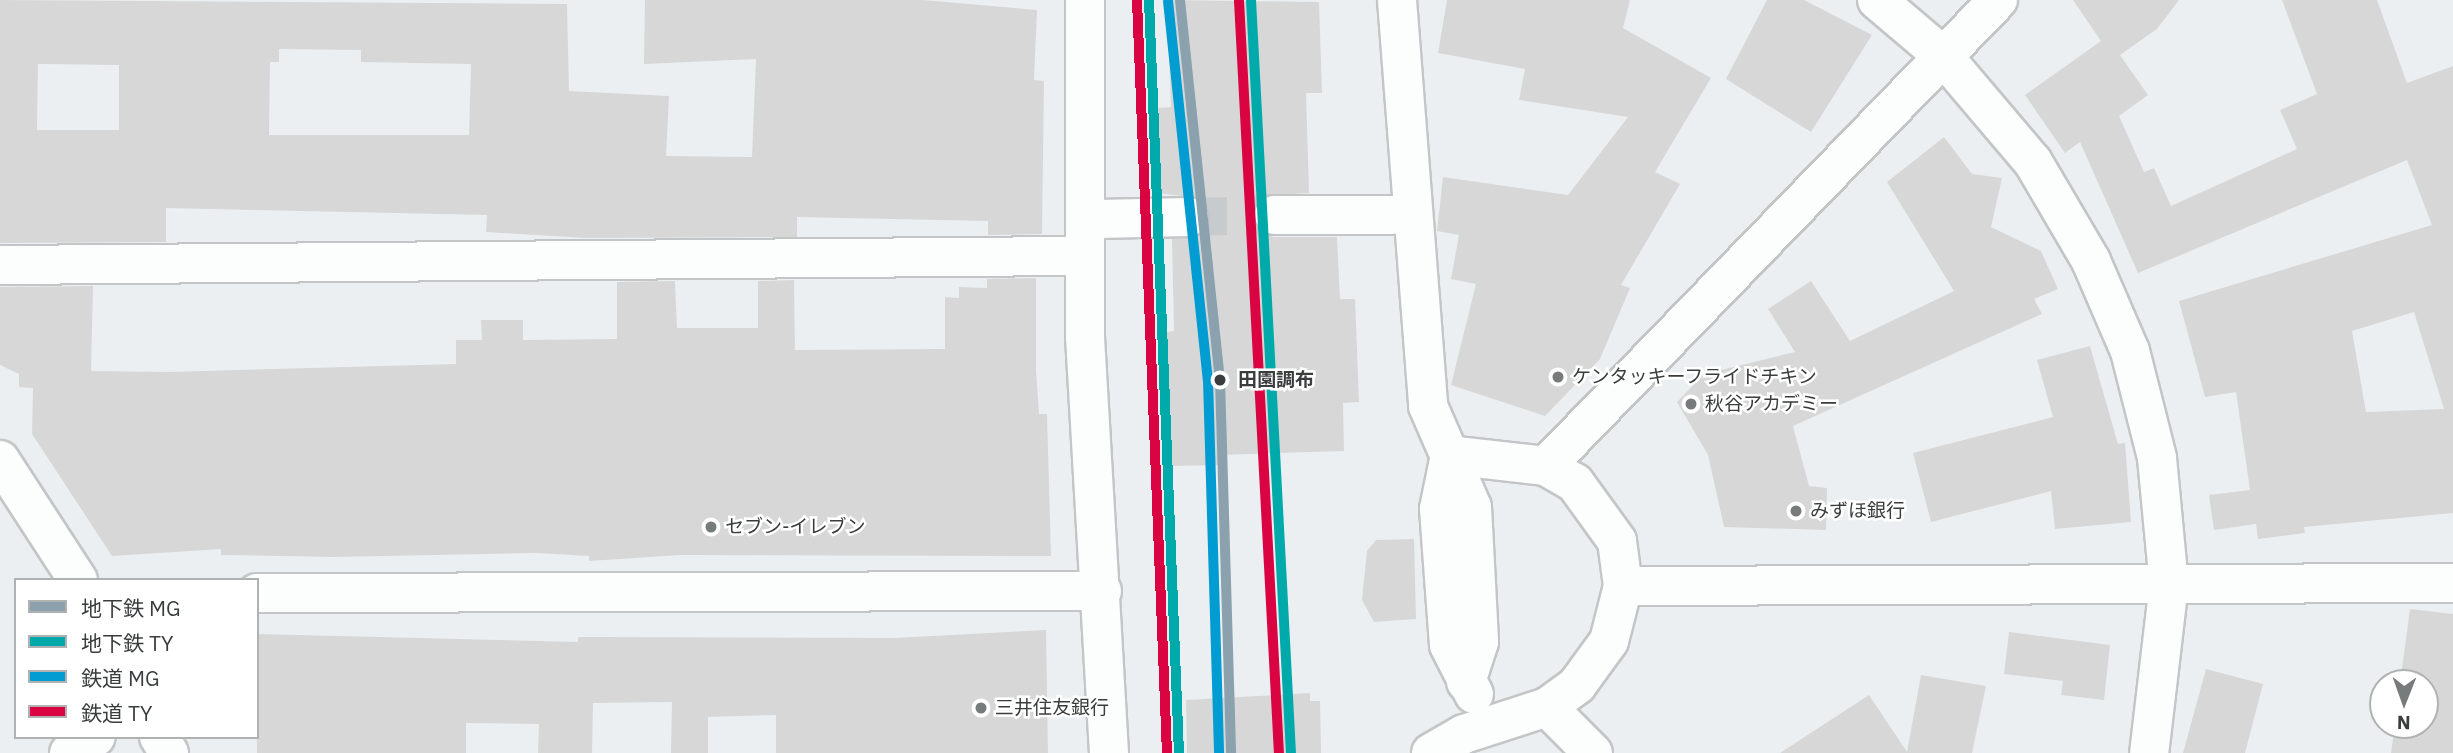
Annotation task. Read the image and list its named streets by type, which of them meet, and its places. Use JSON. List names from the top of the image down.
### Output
{
  "places": [
    "ケンタッキーフライドチキン",
    "田園調布",
    "秋谷アカデミー",
    "みずほ銀行",
    "セブン-イレブン",
    "三井住友銀行"
  ],
  "lines": [
    "metro line MG",
    "metro line TY",
    "rail line TY",
    "rail line MG"
  ],
  "legend": [
    "地下鉄 MG",
    "地下鉄 TY",
    "鉄道 MG",
    "鉄道 TY"
  ],
  "north": "bottom"
}
